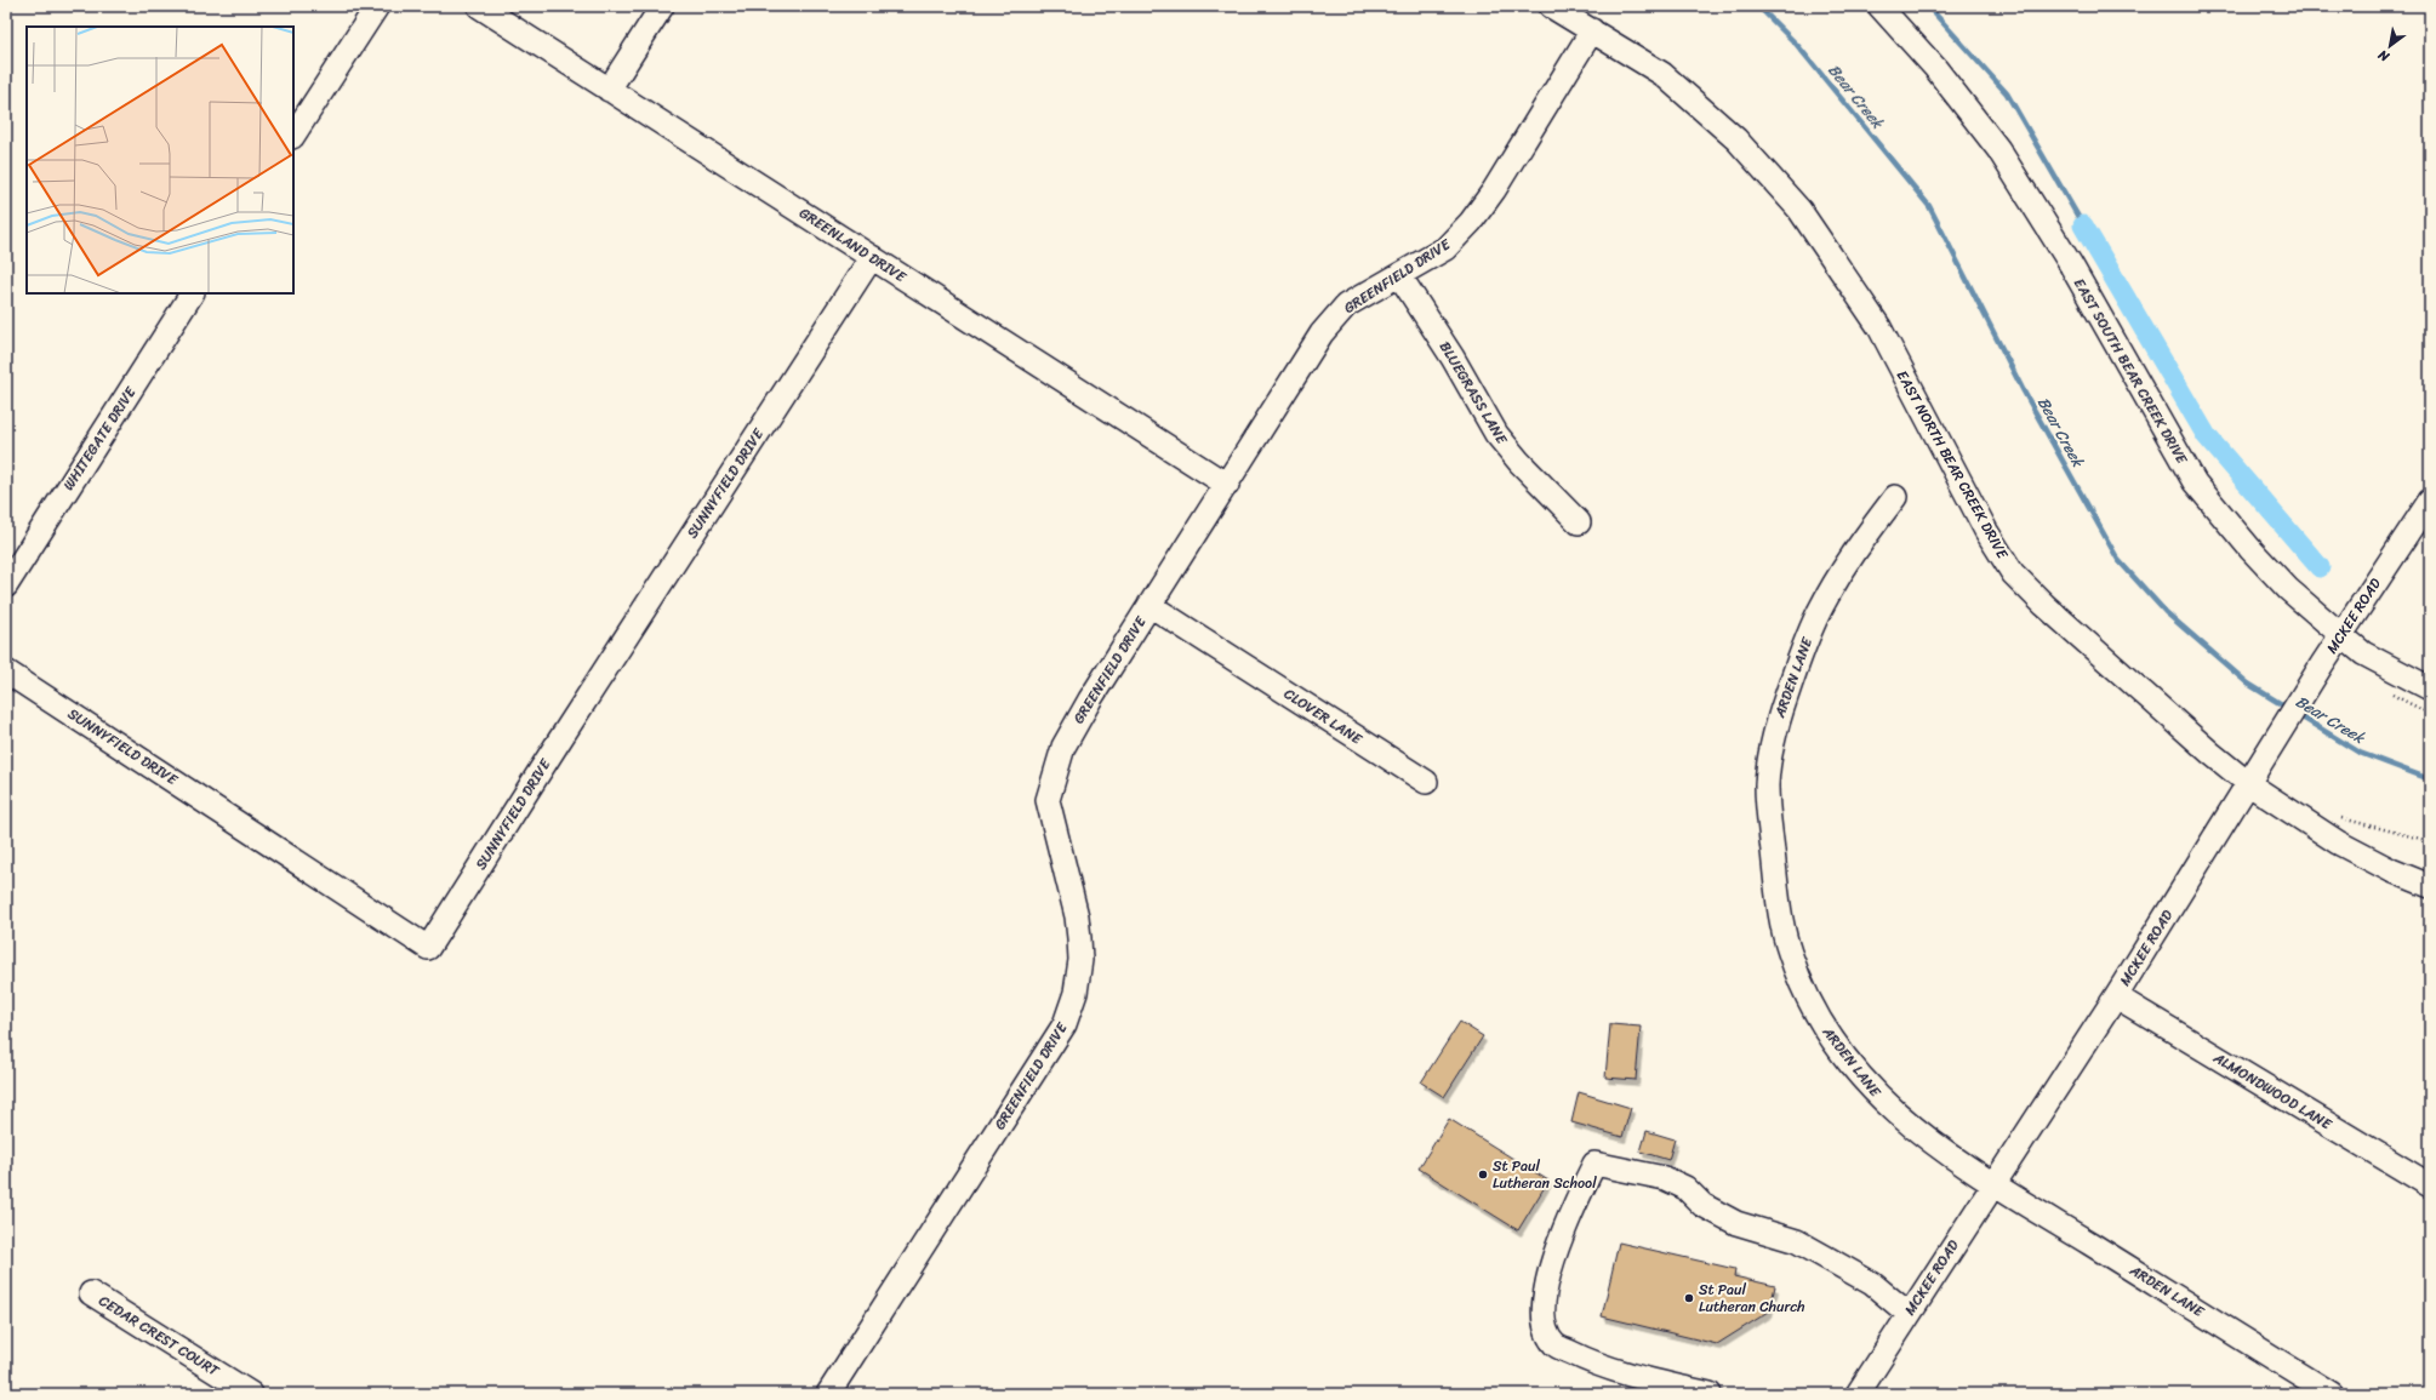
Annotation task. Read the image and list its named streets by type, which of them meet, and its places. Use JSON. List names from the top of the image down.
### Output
{
  "streets": {
    "street": [
      "GREENLAND DRIVE",
      "GREENFIELD DRIVE",
      "EAST SOUTH BEAR CREEK DRIVE",
      "BLUEGRASS LANE",
      "WHITEGATE DRIVE",
      "EAST NORTH BEAR CREEK DRIVE",
      "SUNNYFIELD DRIVE",
      "MCKEE ROAD",
      "ARDEN LANE",
      "CLOVER LANE",
      "ALMONDWOOD LANE",
      "CEDAR CREST COURT"
    ]
  },
  "crossings": [
    ["GREENLAND DRIVE", "GREENFIELD DRIVE"],
    ["GREENLAND DRIVE", "SUNNYFIELD DRIVE"],
    ["GREENFIELD DRIVE", "BLUEGRASS LANE"],
    ["GREENFIELD DRIVE", "EAST NORTH BEAR CREEK DRIVE"],
    ["GREENFIELD DRIVE", "CLOVER LANE"],
    ["EAST SOUTH BEAR CREEK DRIVE", "MCKEE ROAD"],
    ["EAST NORTH BEAR CREEK DRIVE", "MCKEE ROAD"],
    ["MCKEE ROAD", "ARDEN LANE"],
    ["MCKEE ROAD", "ALMONDWOOD LANE"]
  ],
  "water": ["Bear Creek"],
  "places": ["St Paul Lutheran School", "St Paul Lutheran Church"],
  "north": "bottom left"
}
